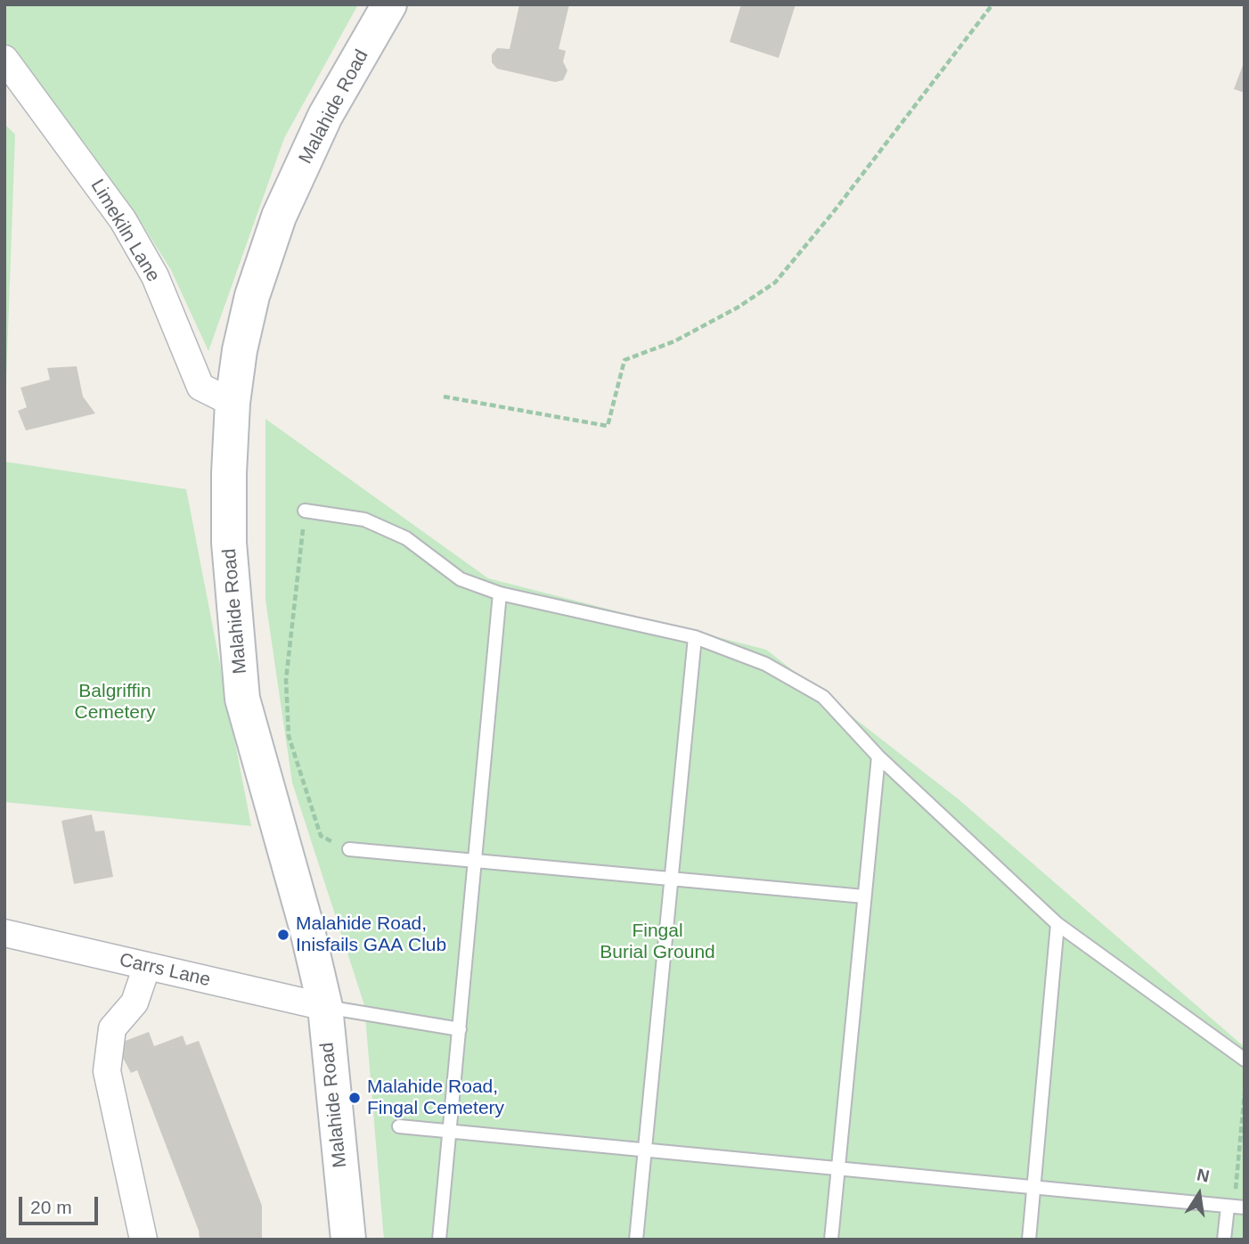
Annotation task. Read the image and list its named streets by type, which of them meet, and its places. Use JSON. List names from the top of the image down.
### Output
{
  "streets": {
    "main road": ["Malahide Road"],
    "street": ["Limekiln Lane", "Carrs Lane"]
  },
  "crossings": [
    ["Malahide Road", "Limekiln Lane"],
    ["Malahide Road", "Carrs Lane"]
  ],
  "parks": ["Balgriffin Cemetery", "Fingal Burial Ground"],
  "places": ["Malahide Road, Inisfails GAA Club", "Malahide Road, Fingal Cemetery"],
  "scale_bar": "20 m",
  "north": "top"
}
